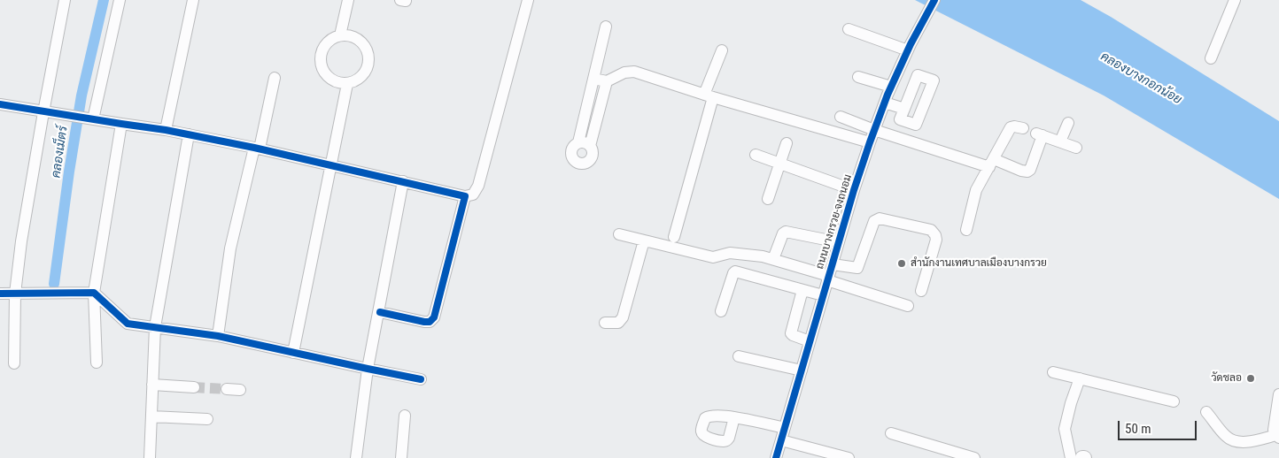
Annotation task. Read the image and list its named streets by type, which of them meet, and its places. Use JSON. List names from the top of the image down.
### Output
{
  "streets": {
    "street": ["ถนนบางกรวย-จงถนอม"]
  },
  "water": ["คลองบางกอกน้อย", "คลองเม็ตร์"],
  "places": ["สำนักงานเทศบาลเมืองบางกรวย", "วัดชลอ"],
  "scale_bar": "50 m"
}
